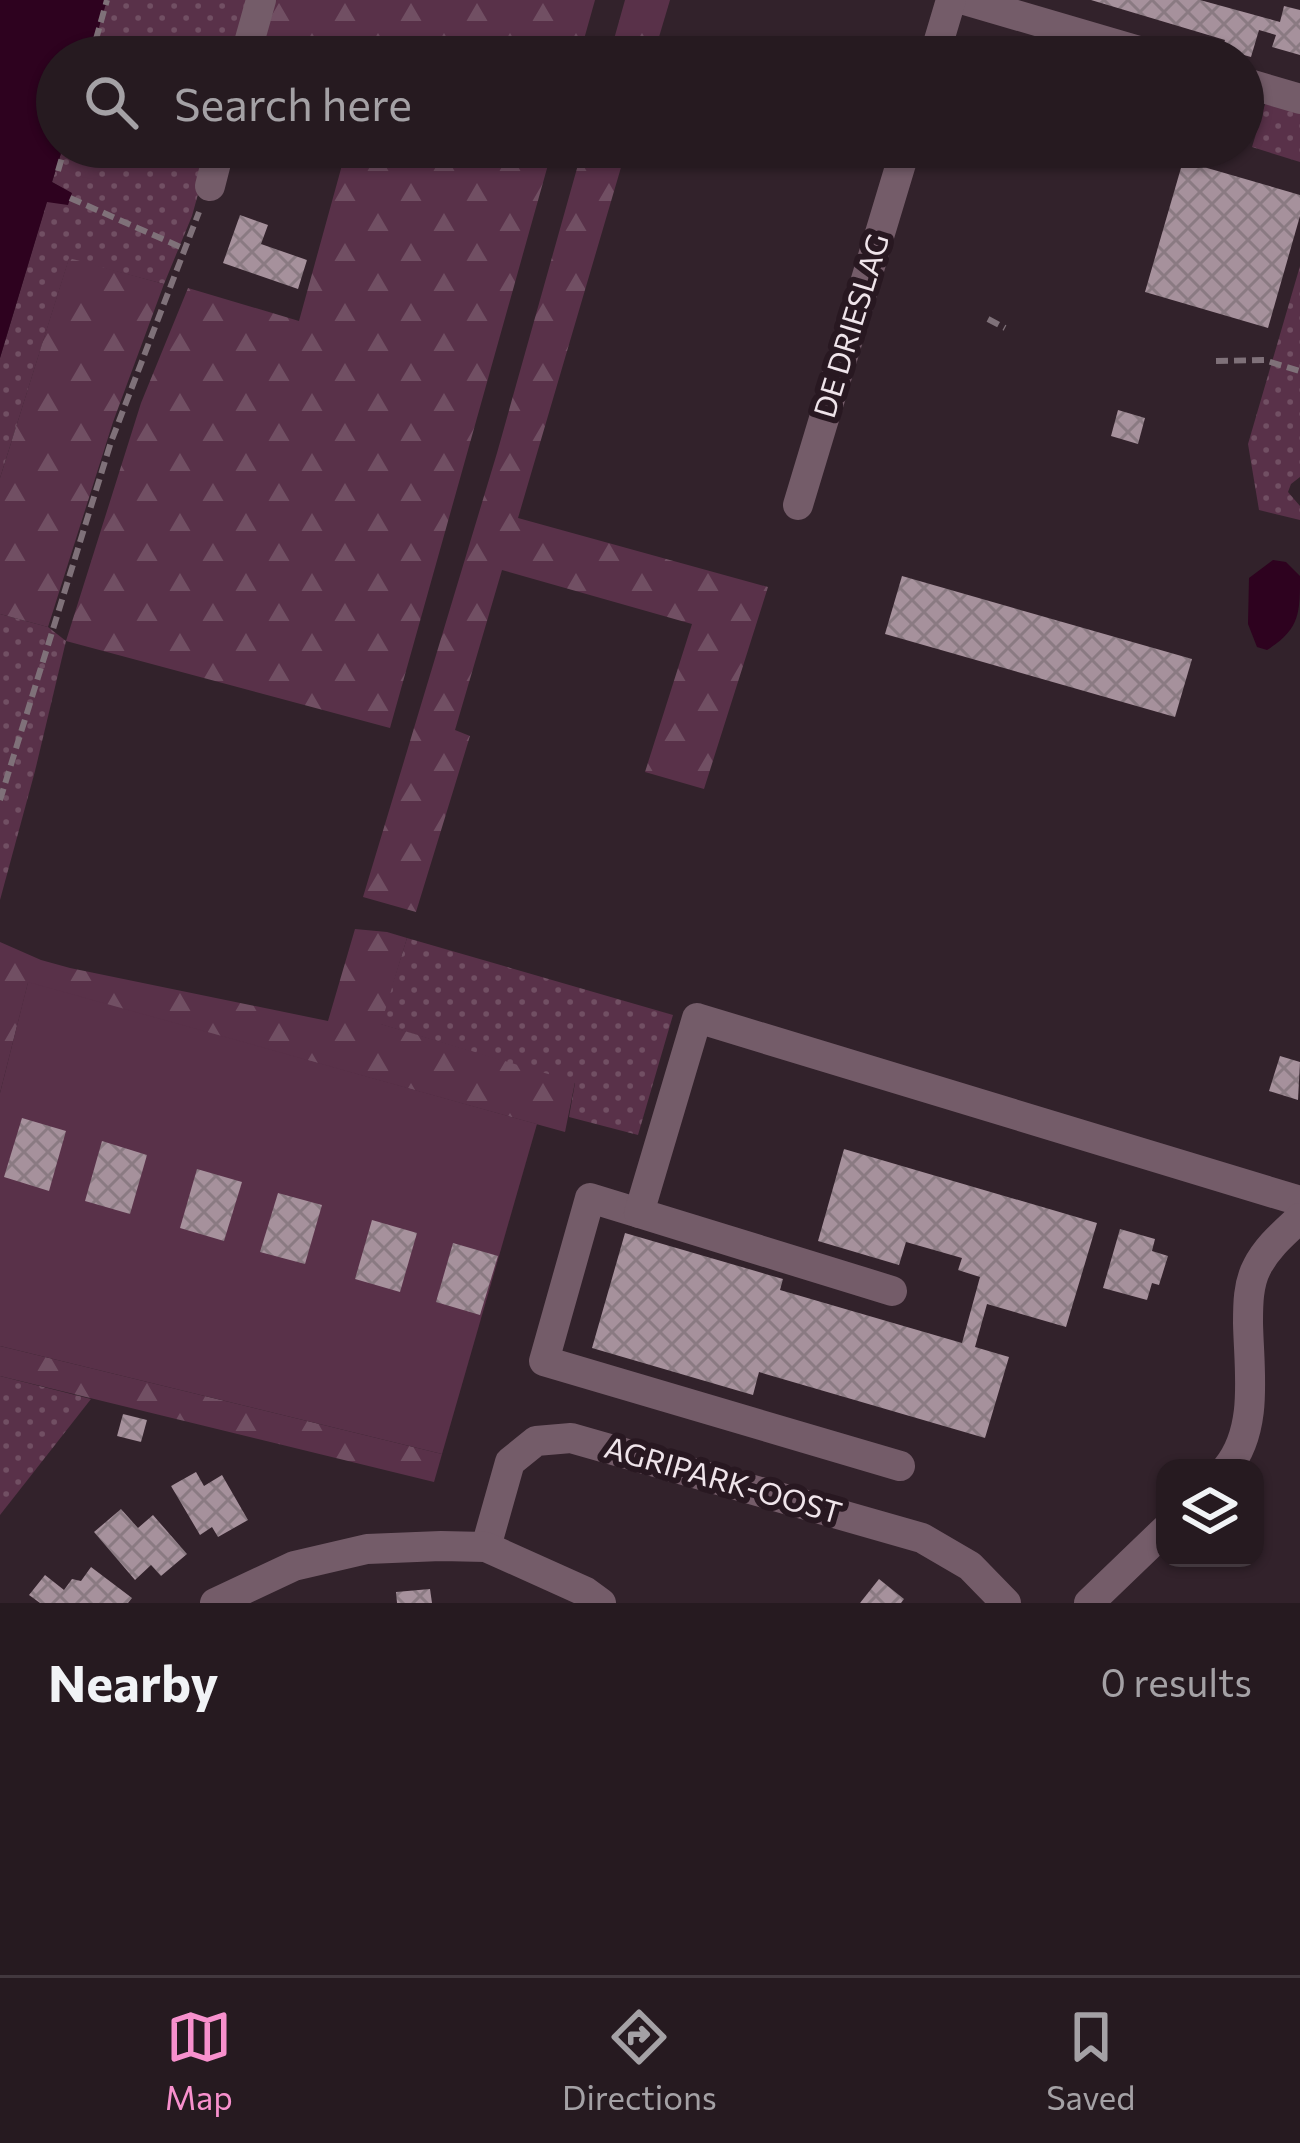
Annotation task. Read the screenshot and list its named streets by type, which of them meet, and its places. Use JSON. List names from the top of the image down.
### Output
{
  "streets": {
    "street": ["DE DRIESLAG", "AGRIPARK-OOST"]
  },
  "page": {
    "search": "Search here",
    "heading": ["Nearby", "0 results"],
    "nav": ["Map", "Directions", "Saved"]
  }
}
